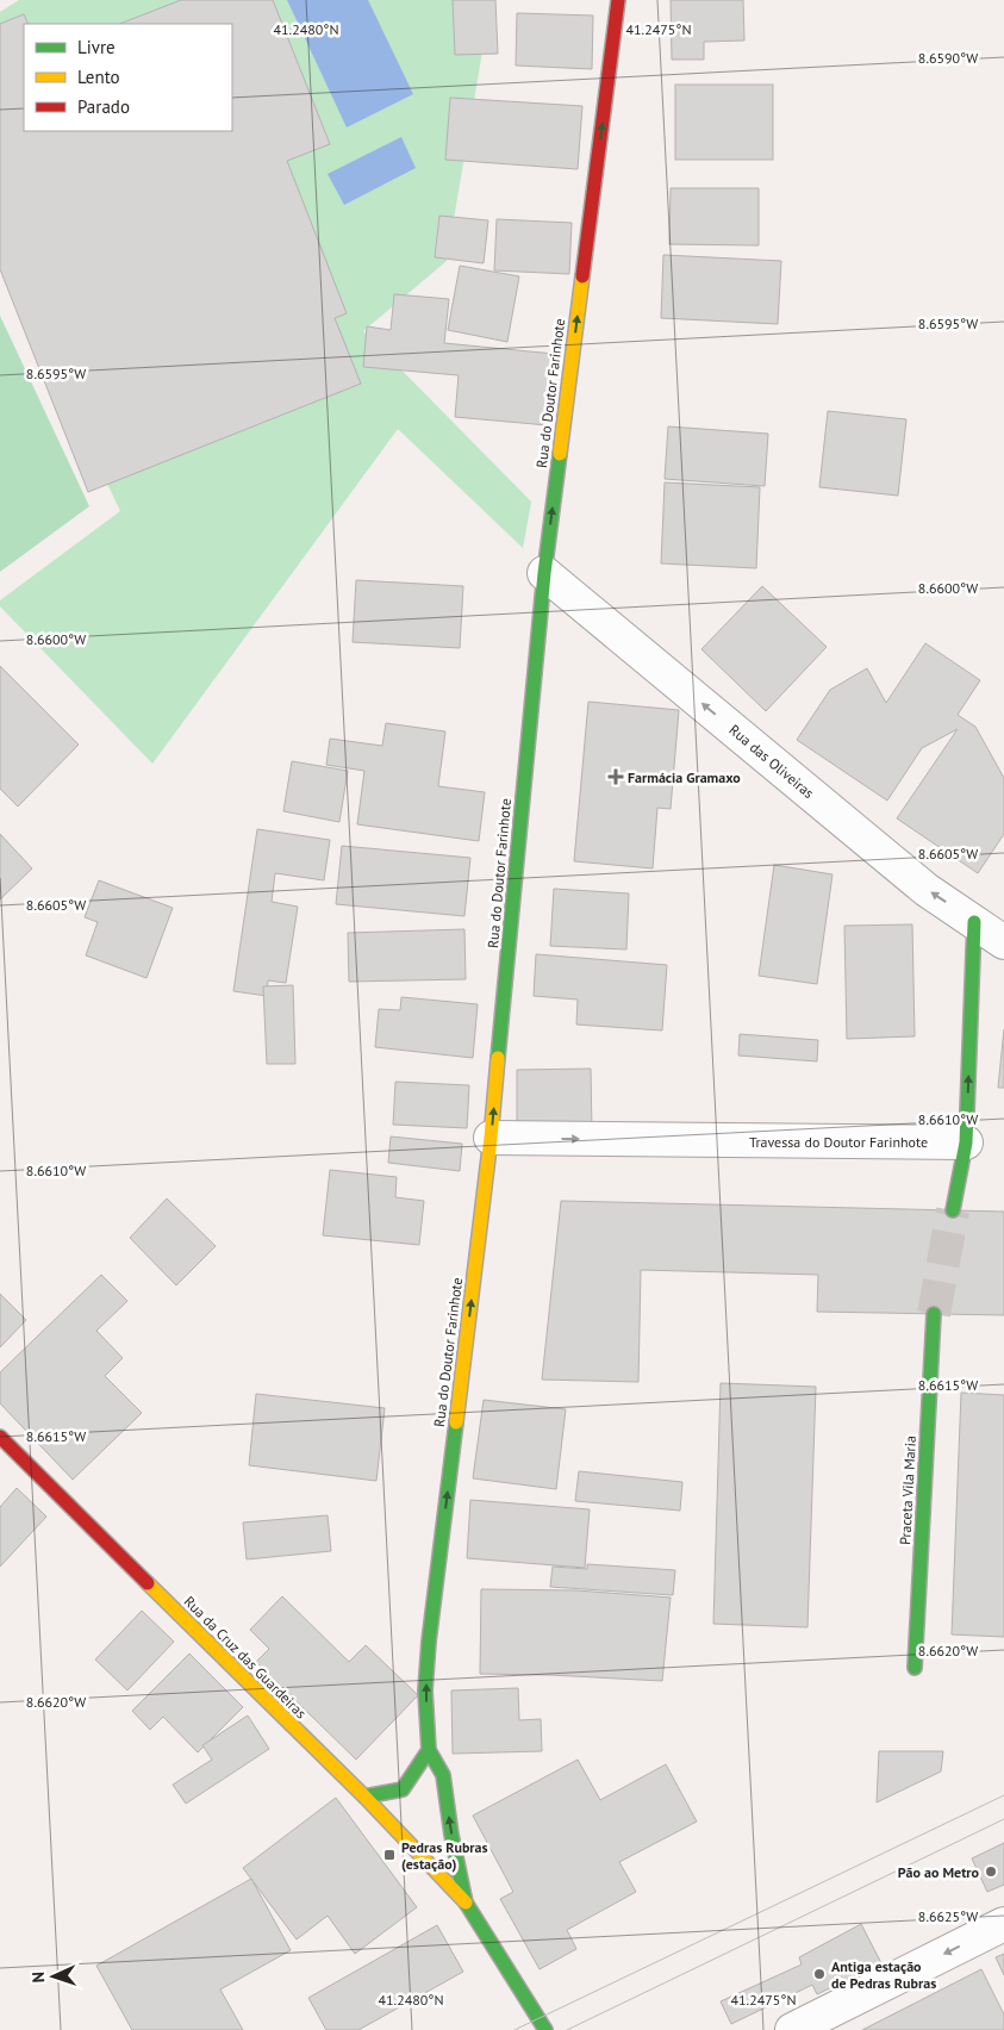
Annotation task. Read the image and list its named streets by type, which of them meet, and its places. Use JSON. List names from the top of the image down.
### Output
{
  "streets": {
    "street": [
      "Rua do Doutor Farinhote",
      "Rua das Oliveiras",
      "Travessa do Doutor Farinhote",
      "Praceta Vila Maria",
      "Rua da Cruz das Guardeiras"
    ]
  },
  "crossings": [
    ["Rua do Doutor Farinhote", "Rua das Oliveiras"],
    ["Rua do Doutor Farinhote", "Travessa do Doutor Farinhote"],
    ["Rua do Doutor Farinhote", "Rua da Cruz das Guardeiras"]
  ],
  "one_way": ["Rua do Doutor Farinhote", "Rua das Oliveiras", "Travessa do Doutor Farinhote"],
  "places": {
    "health": ["Farmácia Gramaxo"],
    "transit": ["Pedras Rubras (estação)"],
    "other": ["Pão ao Metro", "Antiga estação de Pedras Rubras"]
  },
  "legend": ["Livre", "Lento", "Parado"],
  "north": "left",
  "coordinates": [
    "41.2480°N",
    "41.2475°N",
    "8.6590°W",
    "8.6595°W",
    "8.6600°W",
    "8.6605°W",
    "8.6610°W",
    "8.6615°W",
    "8.6620°W",
    "8.6625°W"
  ]
}
